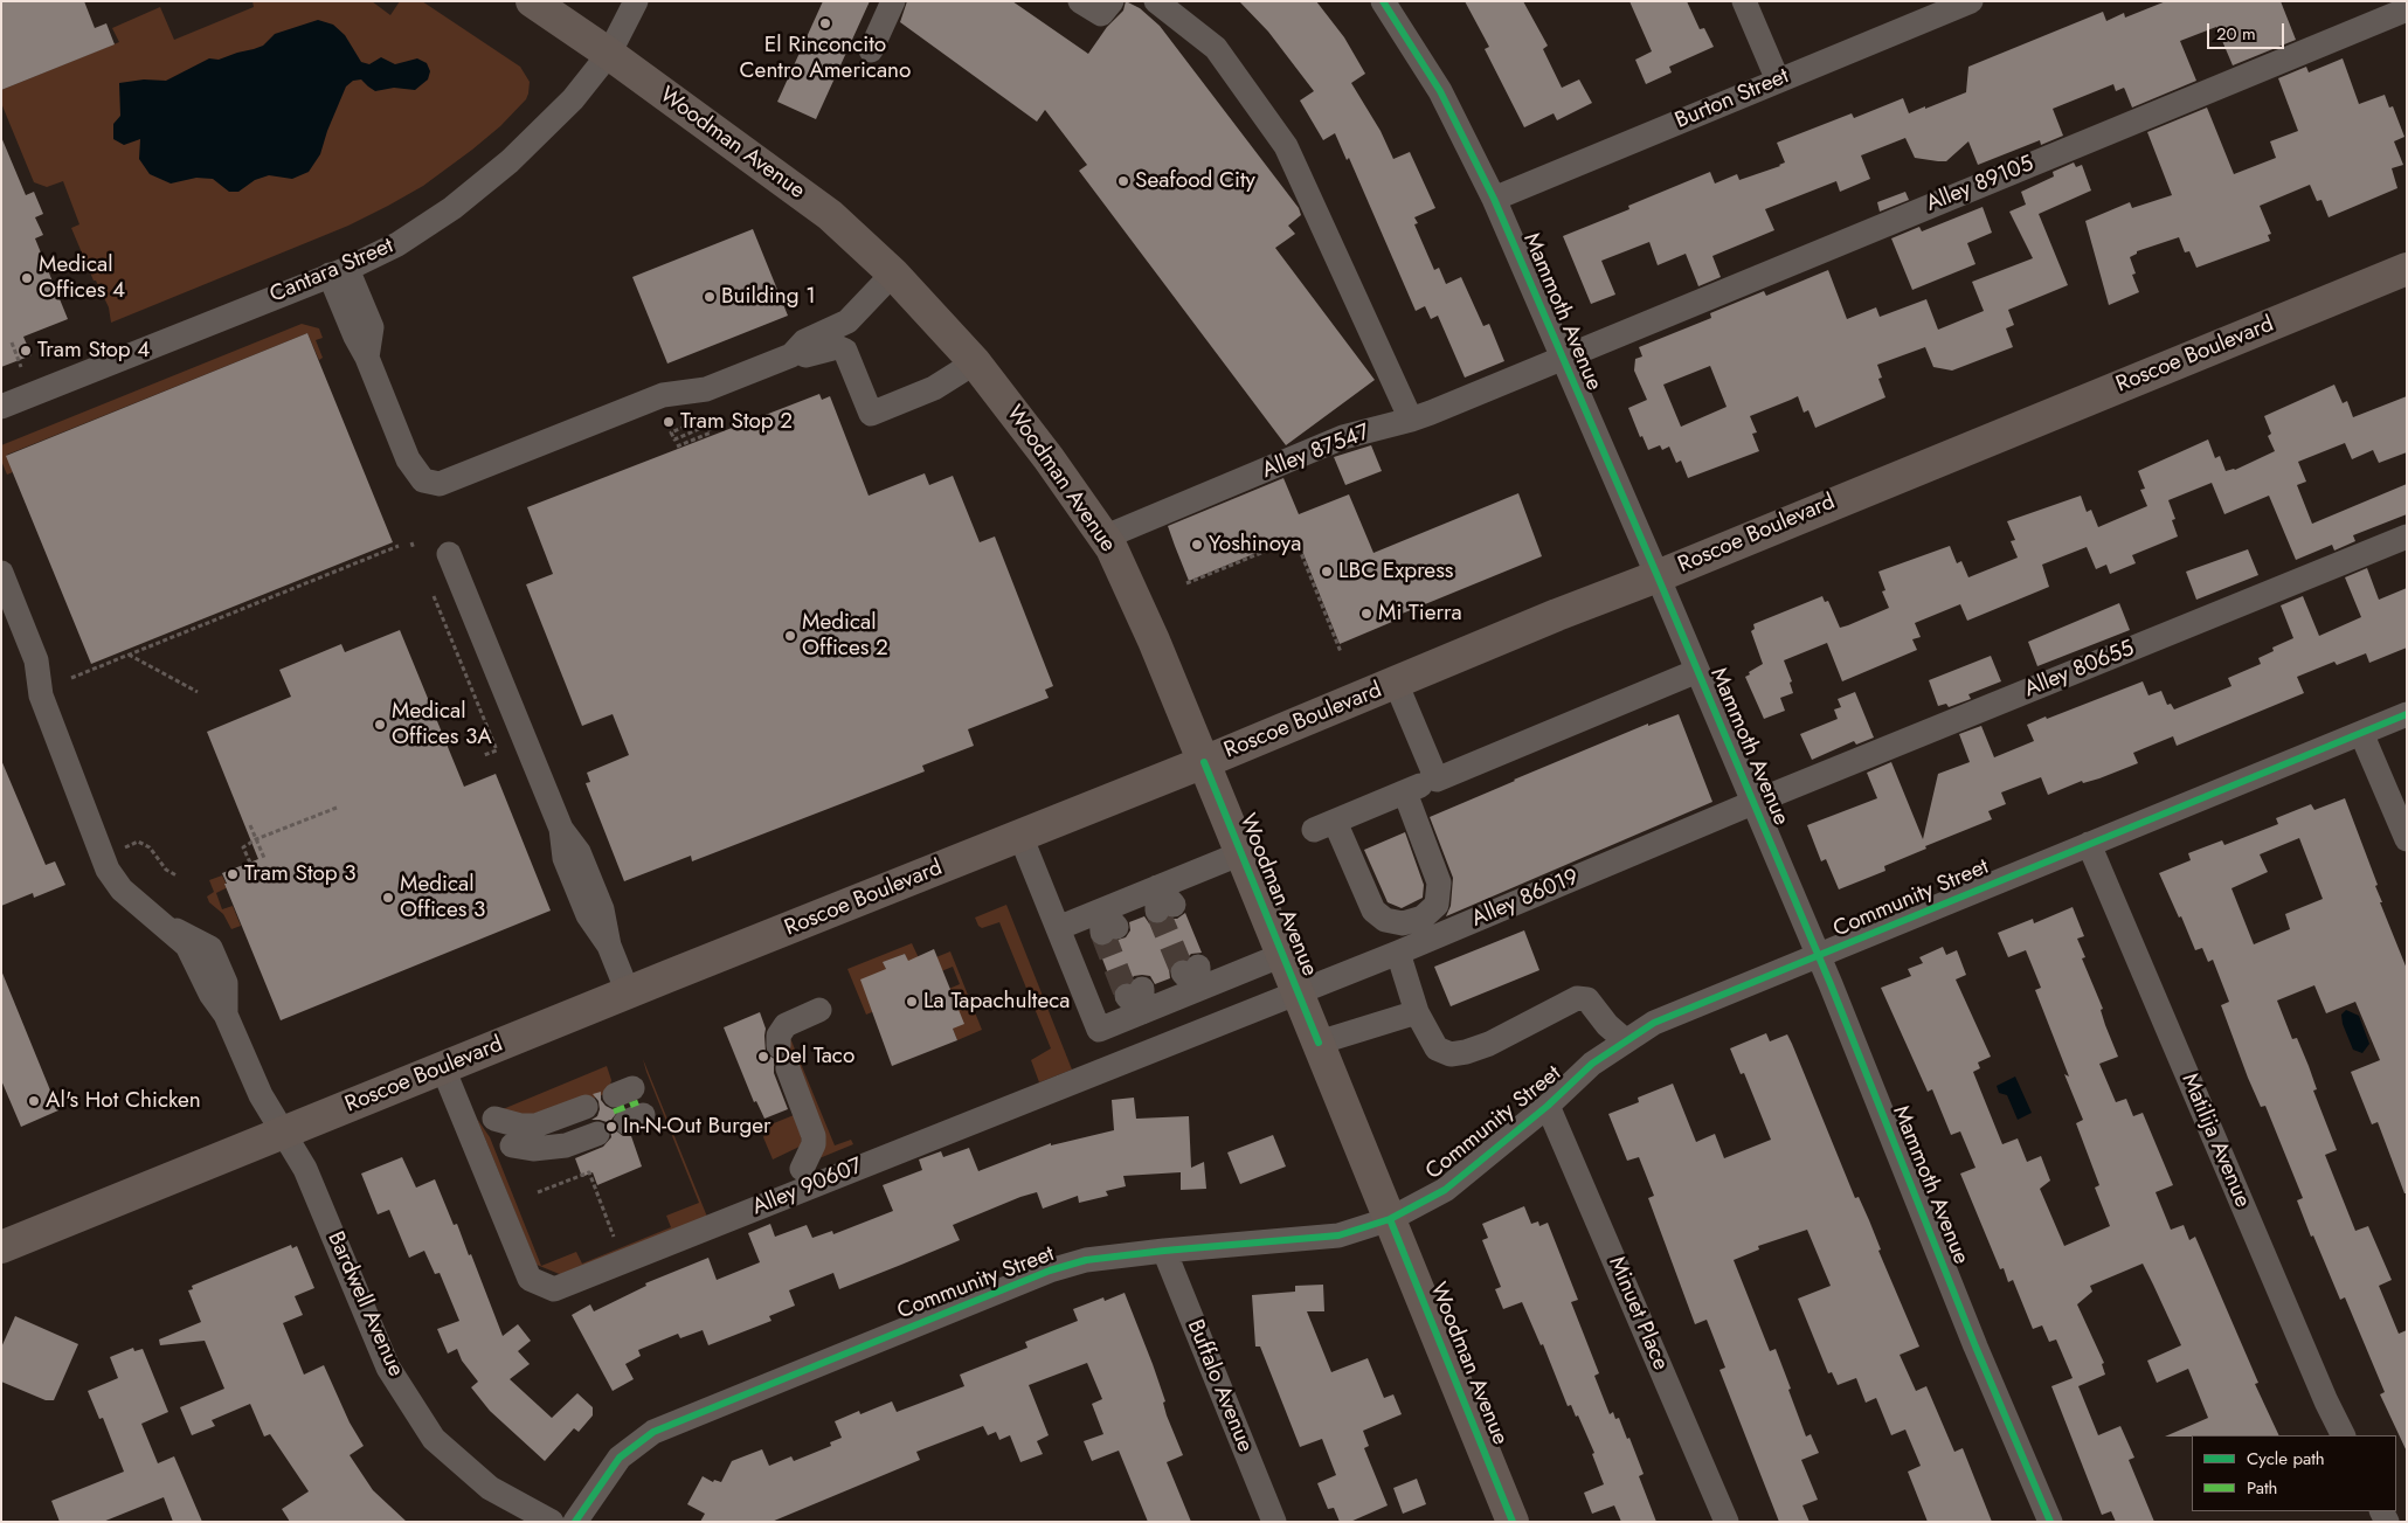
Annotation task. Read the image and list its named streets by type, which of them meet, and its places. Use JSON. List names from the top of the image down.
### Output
{
  "streets": {
    "main road": ["Woodman Avenue", "Roscoe Boulevard"],
    "street": [
      "Burton Street",
      "Alley 89105",
      "Cantara Street",
      "Mammoth Avenue",
      "Alley 87547",
      "Alley 80655",
      "Alley 86019",
      "Community Street",
      "Matilija Avenue",
      "Alley 90607",
      "Bardwell Avenue",
      "Minuet Place",
      "Buffalo Avenue"
    ]
  },
  "crossings": [
    ["Burton Street", "Mammoth Avenue"],
    ["Woodman Avenue", "Cantara Street"],
    ["Woodman Avenue", "Roscoe Boulevard"],
    ["Woodman Avenue", "Alley 87547"],
    ["Woodman Avenue", "Alley 86019"],
    ["Woodman Avenue", "Community Street"],
    ["Woodman Avenue", "Alley 90607"],
    ["Alley 89105", "Mammoth Avenue"],
    ["Alley 89105", "Alley 87547"],
    ["Mammoth Avenue", "Roscoe Boulevard"],
    ["Mammoth Avenue", "Alley 87547"],
    ["Mammoth Avenue", "Alley 80655"],
    ["Mammoth Avenue", "Alley 86019"],
    ["Mammoth Avenue", "Community Street"],
    ["Roscoe Boulevard", "Alley 90607"],
    ["Roscoe Boulevard", "Bardwell Avenue"],
    ["Alley 80655", "Alley 86019"],
    ["Alley 86019", "Alley 90607"],
    ["Community Street", "Matilija Avenue"],
    ["Community Street", "Minuet Place"],
    ["Community Street", "Buffalo Avenue"]
  ],
  "places": [
    "El Rinconcito Centro Americano",
    "Seafood City",
    "Medical Offices 4",
    "Building 1",
    "Tram Stop 4",
    "Tram Stop 2",
    "Yoshinoya",
    "LBC Express",
    "Mi Tierra",
    "Medical Offices 2",
    "Medical Offices 3A",
    "Tram Stop 3",
    "Medical Offices 3",
    "La Tapachulteca",
    "Del Taco",
    "Al's Hot Chicken",
    "In-N-Out Burger"
  ],
  "legend": ["Cycle path", "Path"],
  "scale_bar": "20 m"
}
